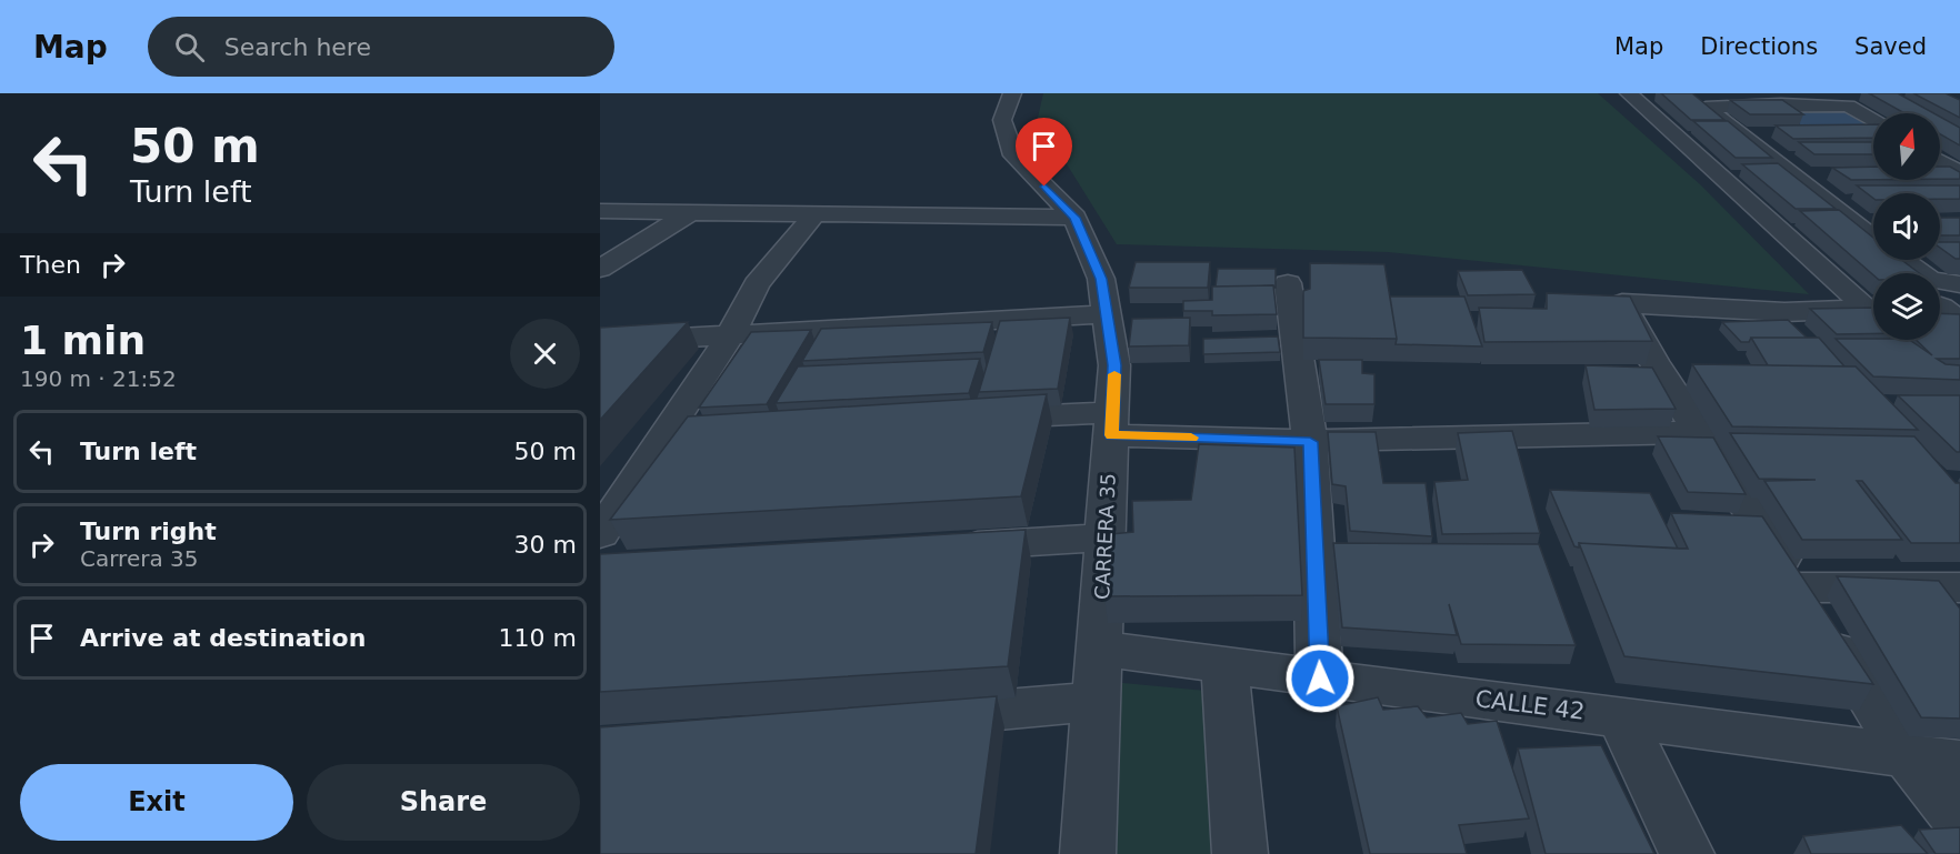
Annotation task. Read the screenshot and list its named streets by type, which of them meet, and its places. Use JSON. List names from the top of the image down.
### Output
{
  "streets": {
    "street": ["CARRERA 35", "CALLE 42"]
  },
  "crossings": [
    ["CARRERA 35", "CALLE 42"]
  ],
  "north": "top",
  "page": {
    "header": "Map",
    "search": "Search here",
    "nav": ["Map", "Directions", "Saved"],
    "turn": ["50 m", "Turn left"],
    "then": "Then",
    "heading": ["1 min", "190 m · 21:52"],
    "list": [
      {
        "name": "Turn left",
        "value": "50 m"
      },
      {
        "name": "Turn right",
        "note": "Carrera 35",
        "value": "30 m"
      },
      {
        "name": "Arrive at destination",
        "value": "110 m"
      }
    ],
    "buttons": ["Exit", "Share"]
  }
}
